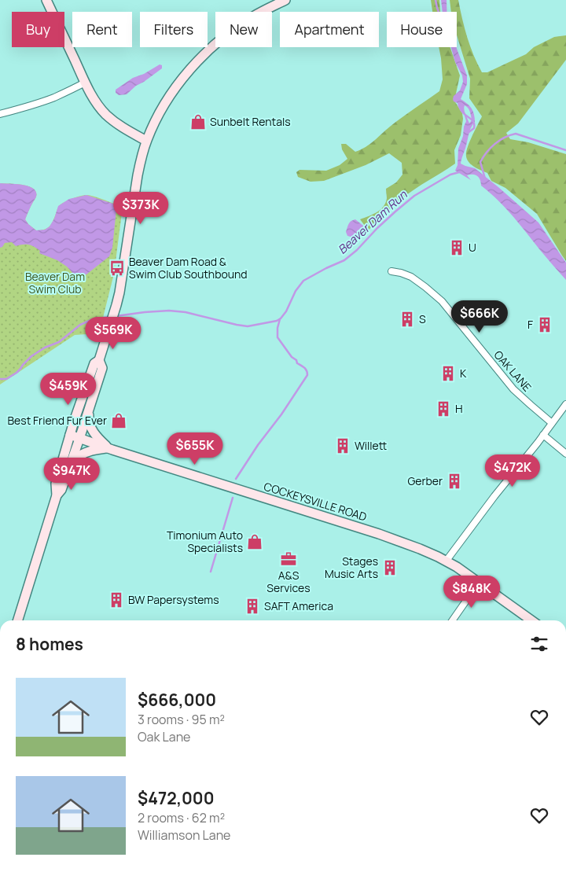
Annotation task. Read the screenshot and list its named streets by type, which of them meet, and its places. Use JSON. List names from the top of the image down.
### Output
{
  "streets": {
    "main road": ["COCKEYSVILLE ROAD"],
    "street": ["OAK LANE"]
  },
  "water": ["Beaver Dam Run"],
  "parks": ["Beaver Dam Swim Club"],
  "places": {
    "shop": ["Sunbelt Rentals", "Best Friend Fur Ever", "Timonium Auto Specialists"],
    "building": [
      "U",
      "S",
      "F",
      "K",
      "H",
      "Willett",
      "Gerber",
      "Stages Music Arts",
      "BW Papersystems",
      "SAFT America"
    ],
    "bus stop": ["Beaver Dam Road & Swim Club Southbound"],
    "office": ["A&S Services"]
  },
  "page": {
    "chip": [
      "Buy",
      "Rent",
      "Filters",
      "New",
      "Apartment",
      "House"
    ],
    "price": [
      "$373K",
      "$666K",
      "$569K",
      "$459K",
      "$655K",
      "$472K",
      "$947K",
      "$848K"
    ],
    "heading": "8 homes",
    "list": [
      {
        "name": "$666,000",
        "note": "3 rooms · 95 m² · Oak Lane"
      },
      {
        "name": "$472,000",
        "note": "2 rooms · 62 m² · Williamson Lane"
      }
    ]
  }
}
